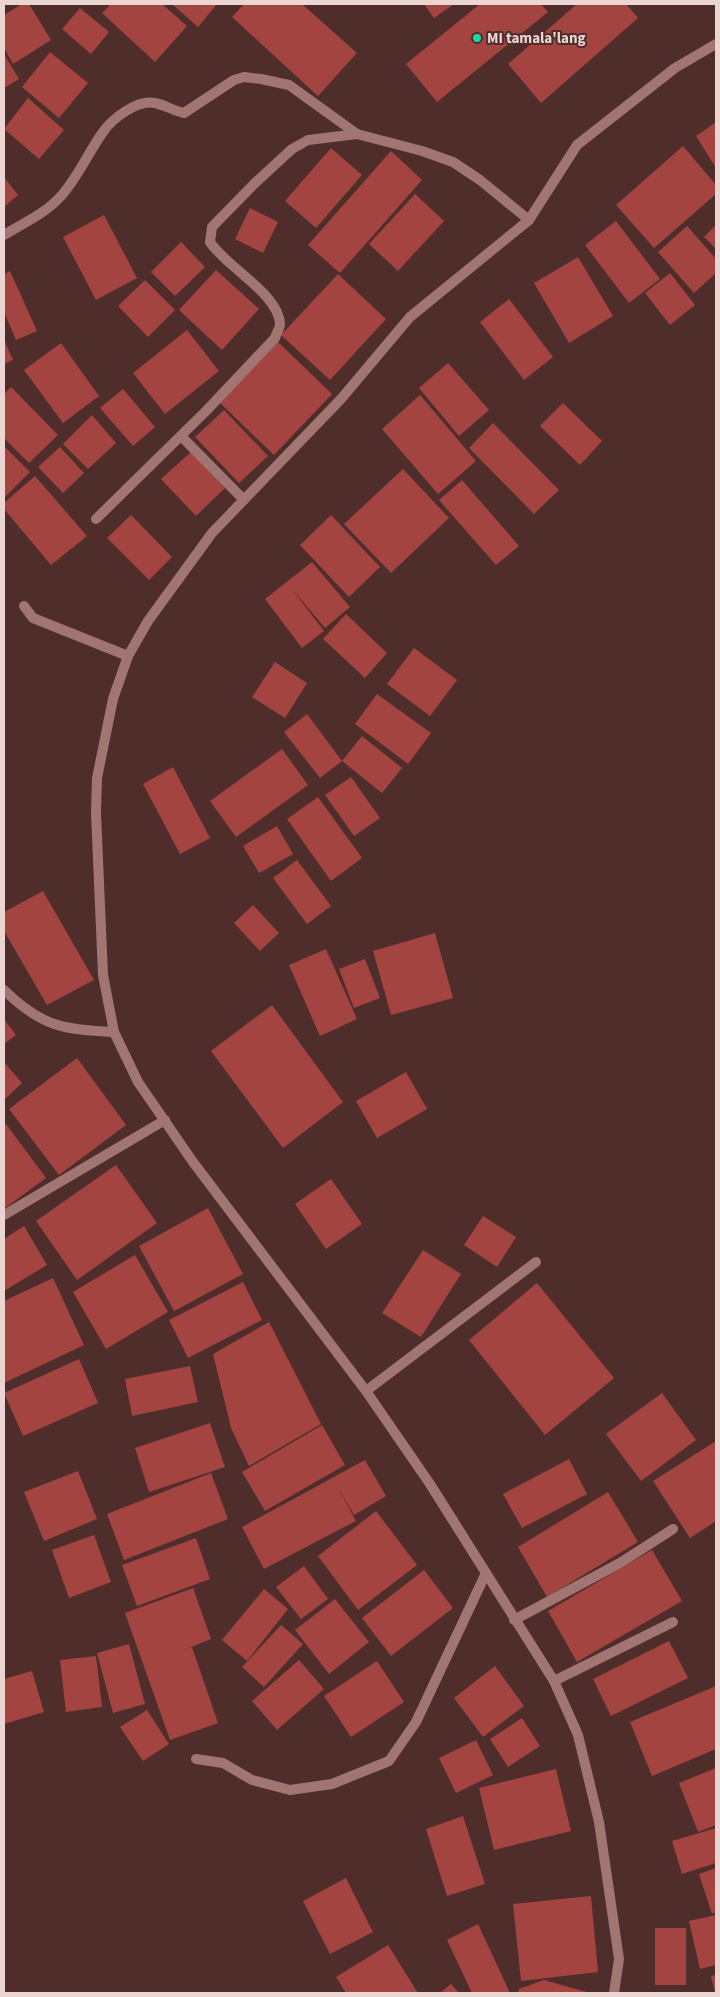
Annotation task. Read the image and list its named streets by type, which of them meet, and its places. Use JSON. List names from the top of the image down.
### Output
{
  "places": ["MI tamala'lang"]
}
